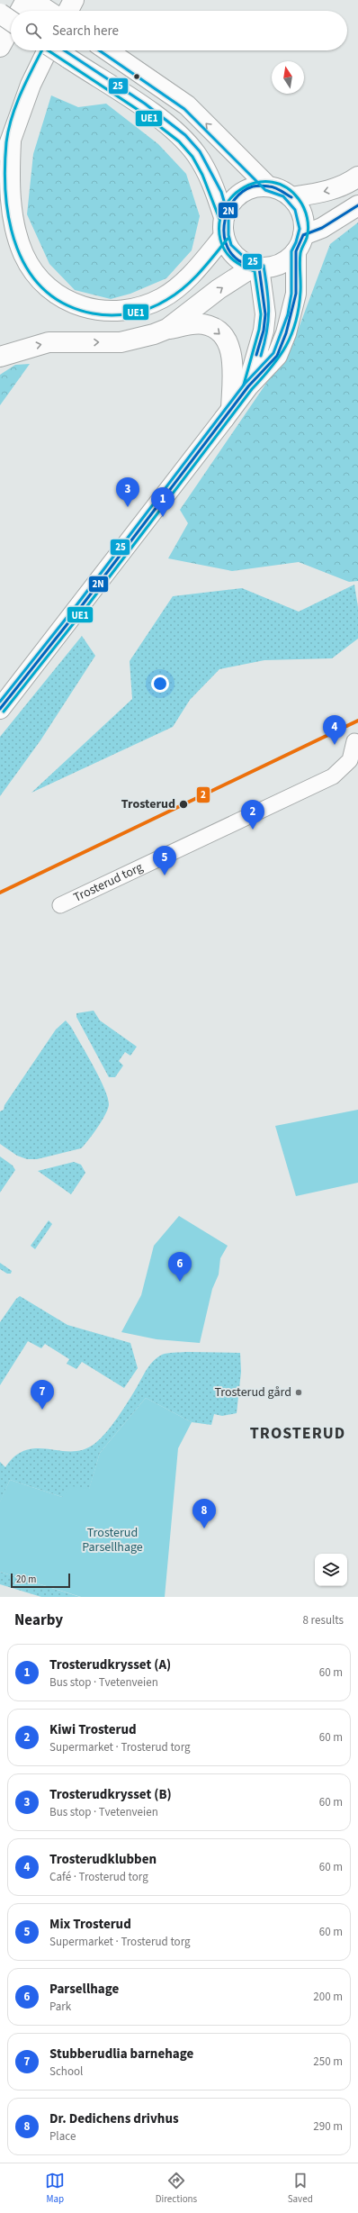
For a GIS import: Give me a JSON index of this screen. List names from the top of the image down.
{
  "streets": {
    "street": ["Trosterud torg"]
  },
  "districts": ["TROSTERUD"],
  "parks": ["Trosterud Parsellhage"],
  "places": ["Trosterud", "Trosterud gård"],
  "lines": [
    "transit line UE1",
    "transit line 25",
    "transit line 2N",
    "transit line 2"
  ],
  "scale_bar": "20 m",
  "north": "top",
  "page": {
    "search": "Search here",
    "pins": [
      "3",
      "1",
      "4",
      "2",
      "5",
      "6",
      "7",
      "8"
    ],
    "scale": "20 m",
    "heading": ["Nearby", "8 results"],
    "list": [
      {
        "mark": "1",
        "name": "Trosterudkrysset (A)",
        "note": "Bus stop · Tvetenveien",
        "value": "60 m"
      },
      {
        "mark": "2",
        "name": "Kiwi Trosterud",
        "note": "Supermarket · Trosterud torg",
        "value": "60 m"
      },
      {
        "mark": "3",
        "name": "Trosterudkrysset (B)",
        "note": "Bus stop · Tvetenveien",
        "value": "60 m"
      },
      {
        "mark": "4",
        "name": "Trosterudklubben",
        "note": "Café · Trosterud torg",
        "value": "60 m"
      },
      {
        "mark": "5",
        "name": "Mix Trosterud",
        "note": "Supermarket · Trosterud torg",
        "value": "60 m"
      },
      {
        "mark": "6",
        "name": "Parsellhage",
        "note": "Park",
        "value": "200 m"
      },
      {
        "mark": "7",
        "name": "Stubberudlia barnehage",
        "note": "School",
        "value": "250 m"
      },
      {
        "mark": "8",
        "name": "Dr. Dedichens drivhus",
        "note": "Place",
        "value": "290 m"
      }
    ],
    "nav": ["Map", "Directions", "Saved"]
  }
}
